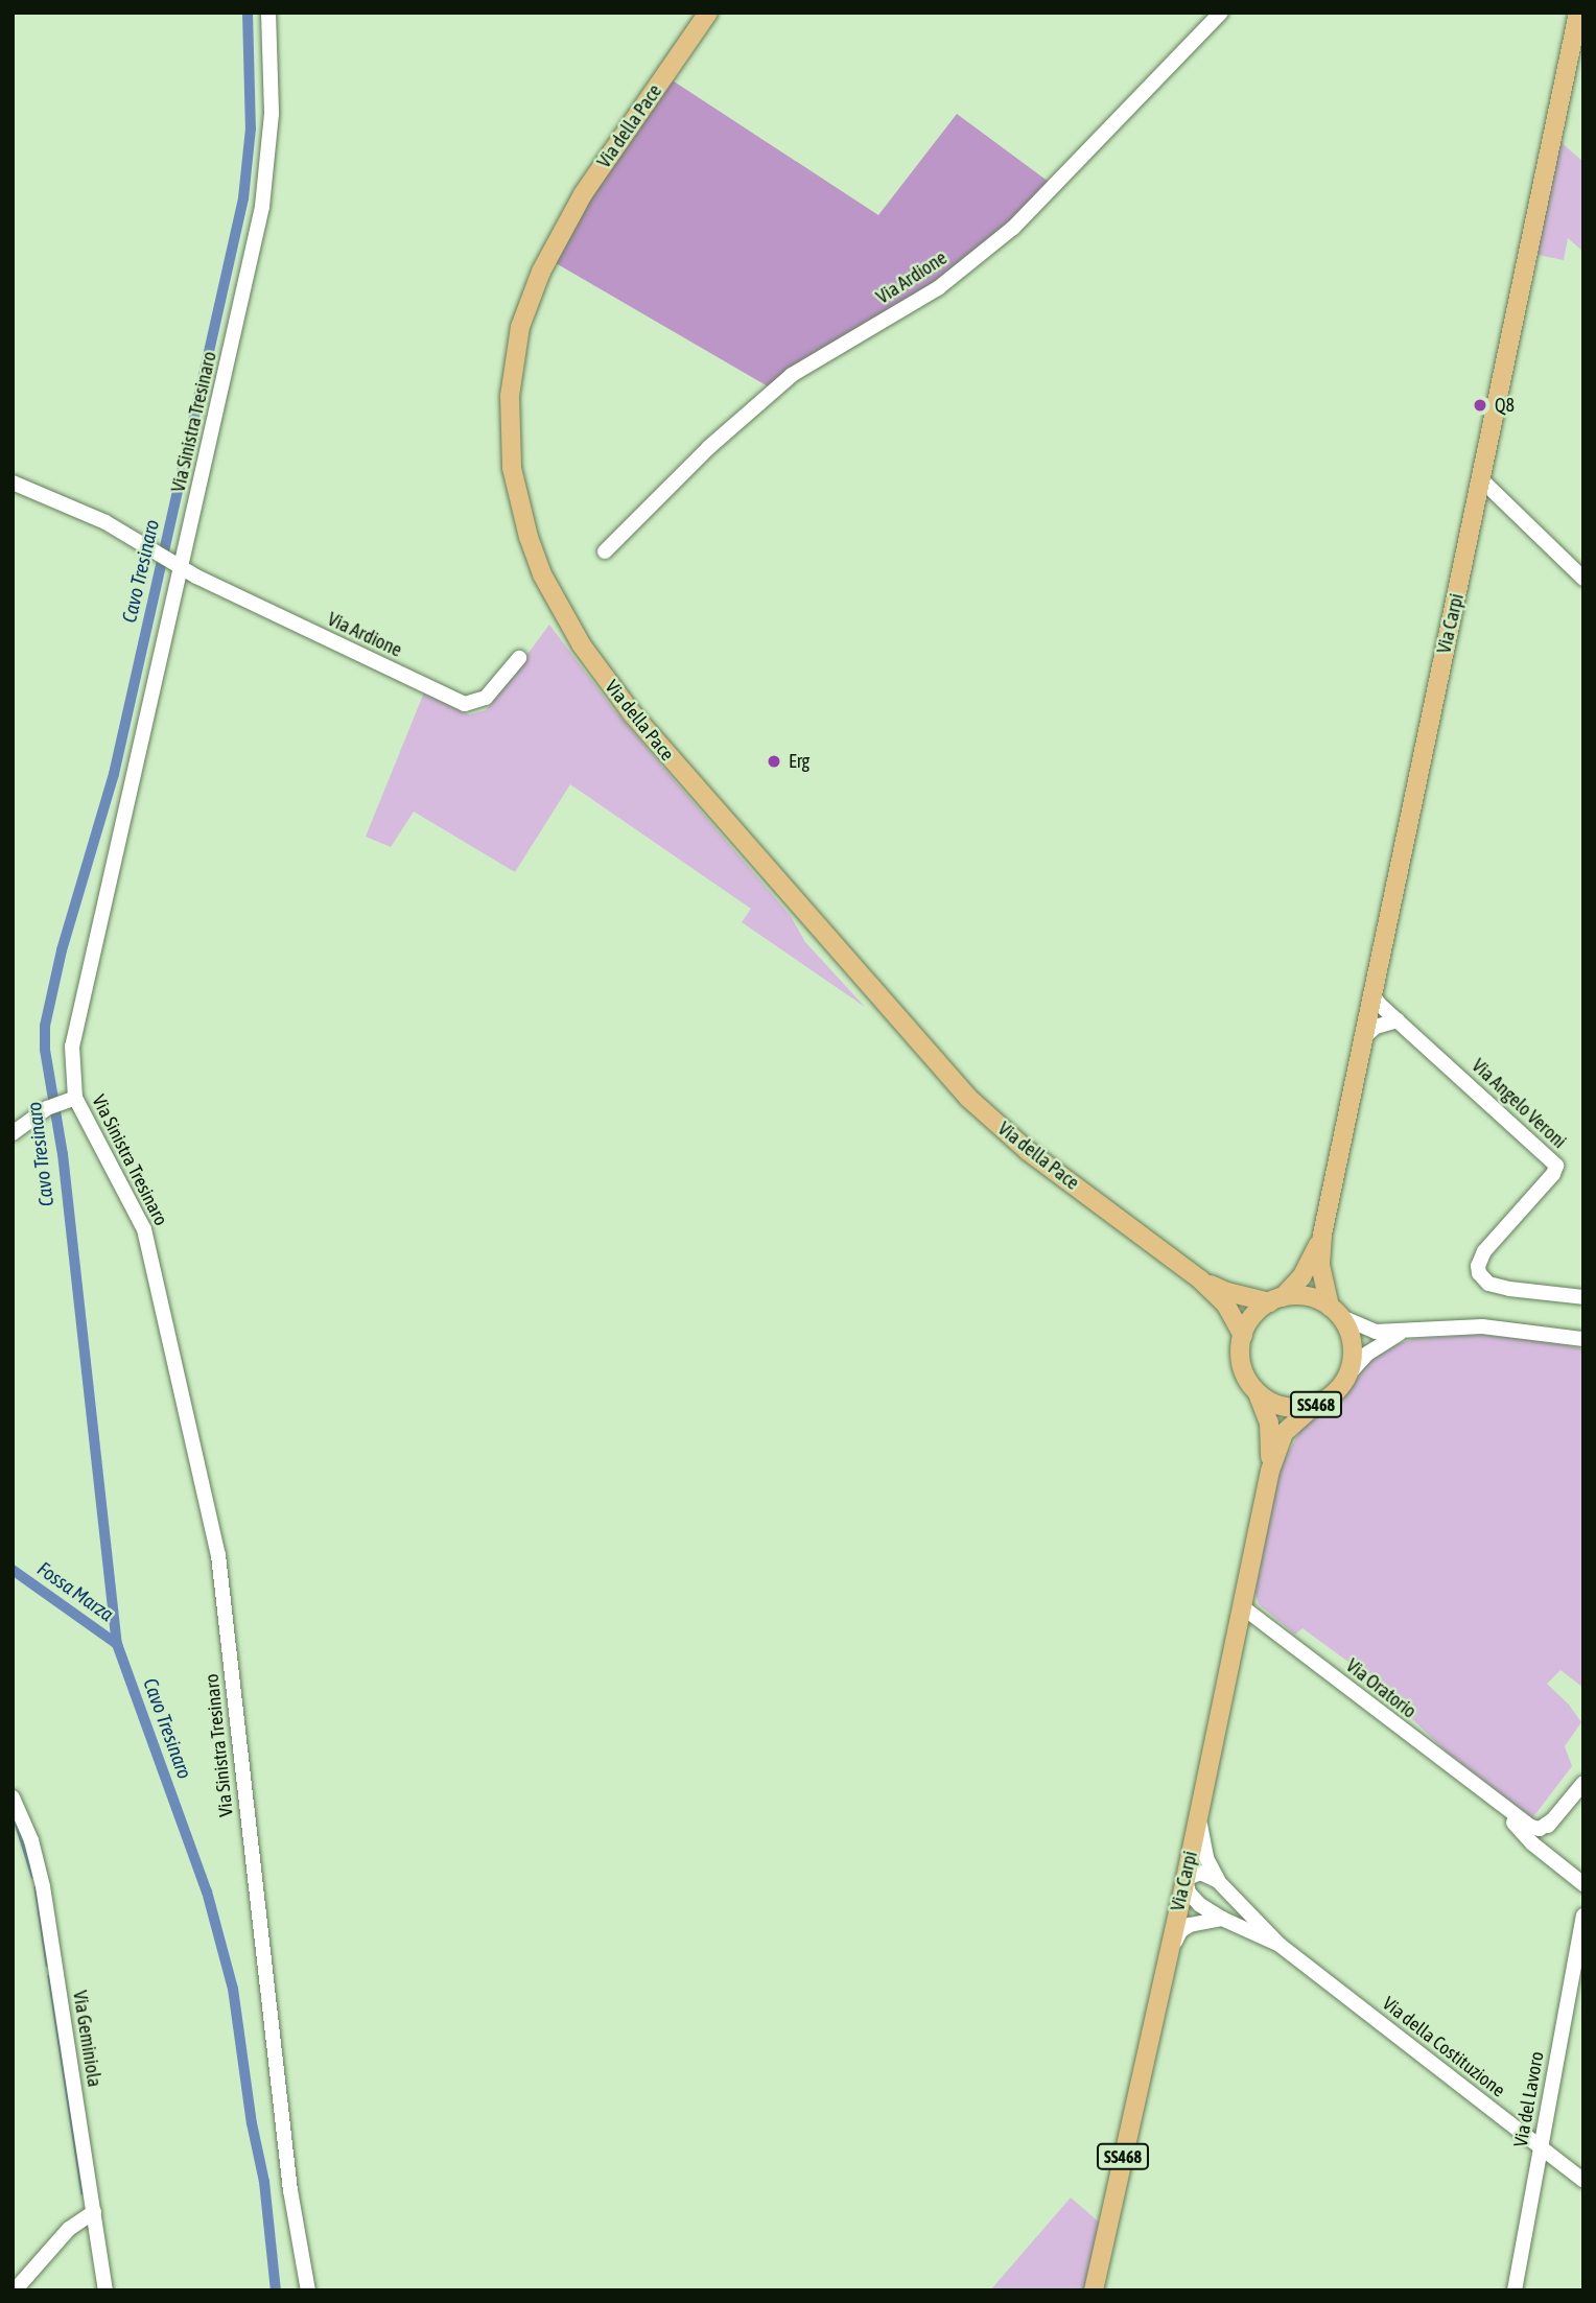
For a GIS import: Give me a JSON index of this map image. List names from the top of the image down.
{
  "streets": {
    "main road": ["Via della Pace", "Via Carpi", "SS468"],
    "street": [
      "Via Ardione",
      "Via Sinistra Tresinaro",
      "Via Angelo Veroni",
      "Via Oratorio",
      "Via Geminiola",
      "Via della Costituzione",
      "Via del Lavoro"
    ]
  },
  "crossings": [
    ["Via della Pace", "Via Carpi"],
    ["Via della Pace", "SS468"],
    ["Via Ardione", "Via Sinistra Tresinaro"],
    ["Via Carpi", "Via Angelo Veroni"],
    ["Via Carpi", "SS468"],
    ["Via Carpi", "Via Oratorio"],
    ["Via Carpi", "Via della Costituzione"],
    ["Via della Costituzione", "Via del Lavoro"]
  ],
  "water": ["Cavo Tresinaro", "Fossa Marza"],
  "places": ["Q8", "Erg"]
}
